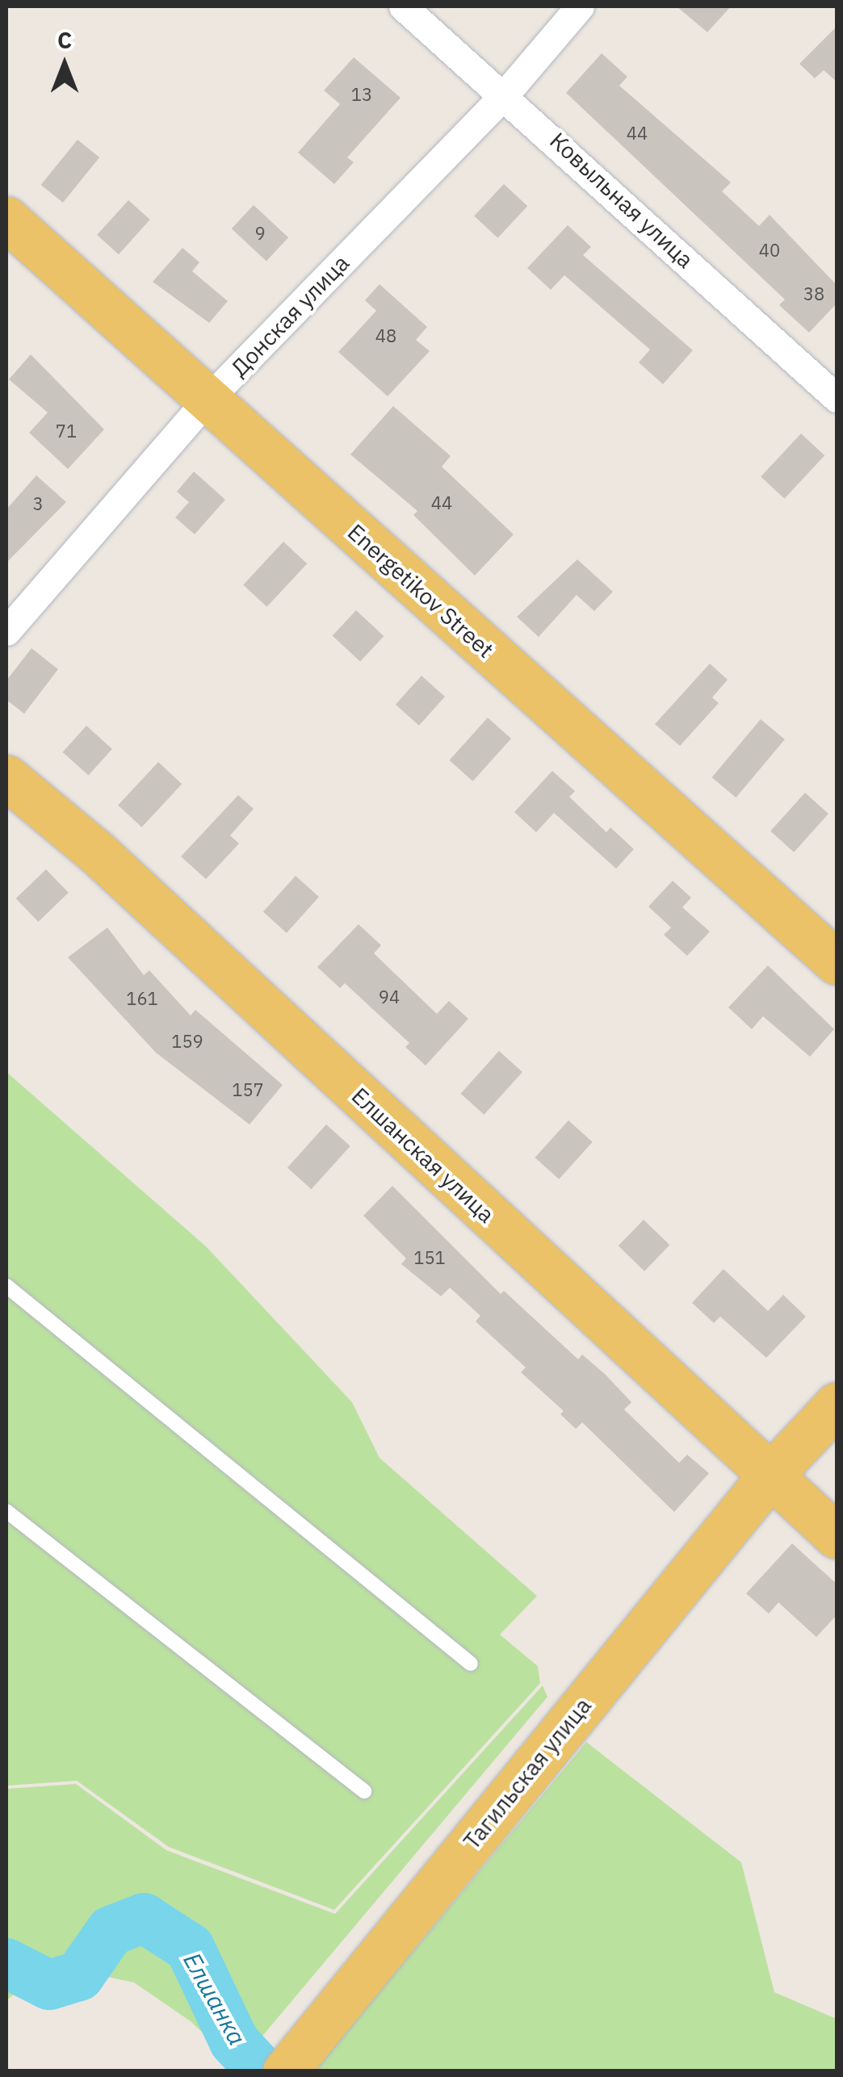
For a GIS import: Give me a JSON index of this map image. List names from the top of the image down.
{
  "streets": {
    "main road": ["Energetikov Street", "Елшанская улица", "Тагильская улица"],
    "street": ["Ковыльная улица", "Донская улица"]
  },
  "crossings": [
    ["Ковыльная улица", "Донская улица"],
    ["Донская улица", "Energetikov Street"],
    ["Елшанская улица", "Тагильская улица"]
  ],
  "water": ["Елшанка"],
  "house_numbers": [
    "13",
    "44",
    "9",
    "40",
    "38",
    "48",
    "71",
    "44",
    "3",
    "94",
    "161",
    "159",
    "157",
    "151"
  ],
  "north": "top"
}
